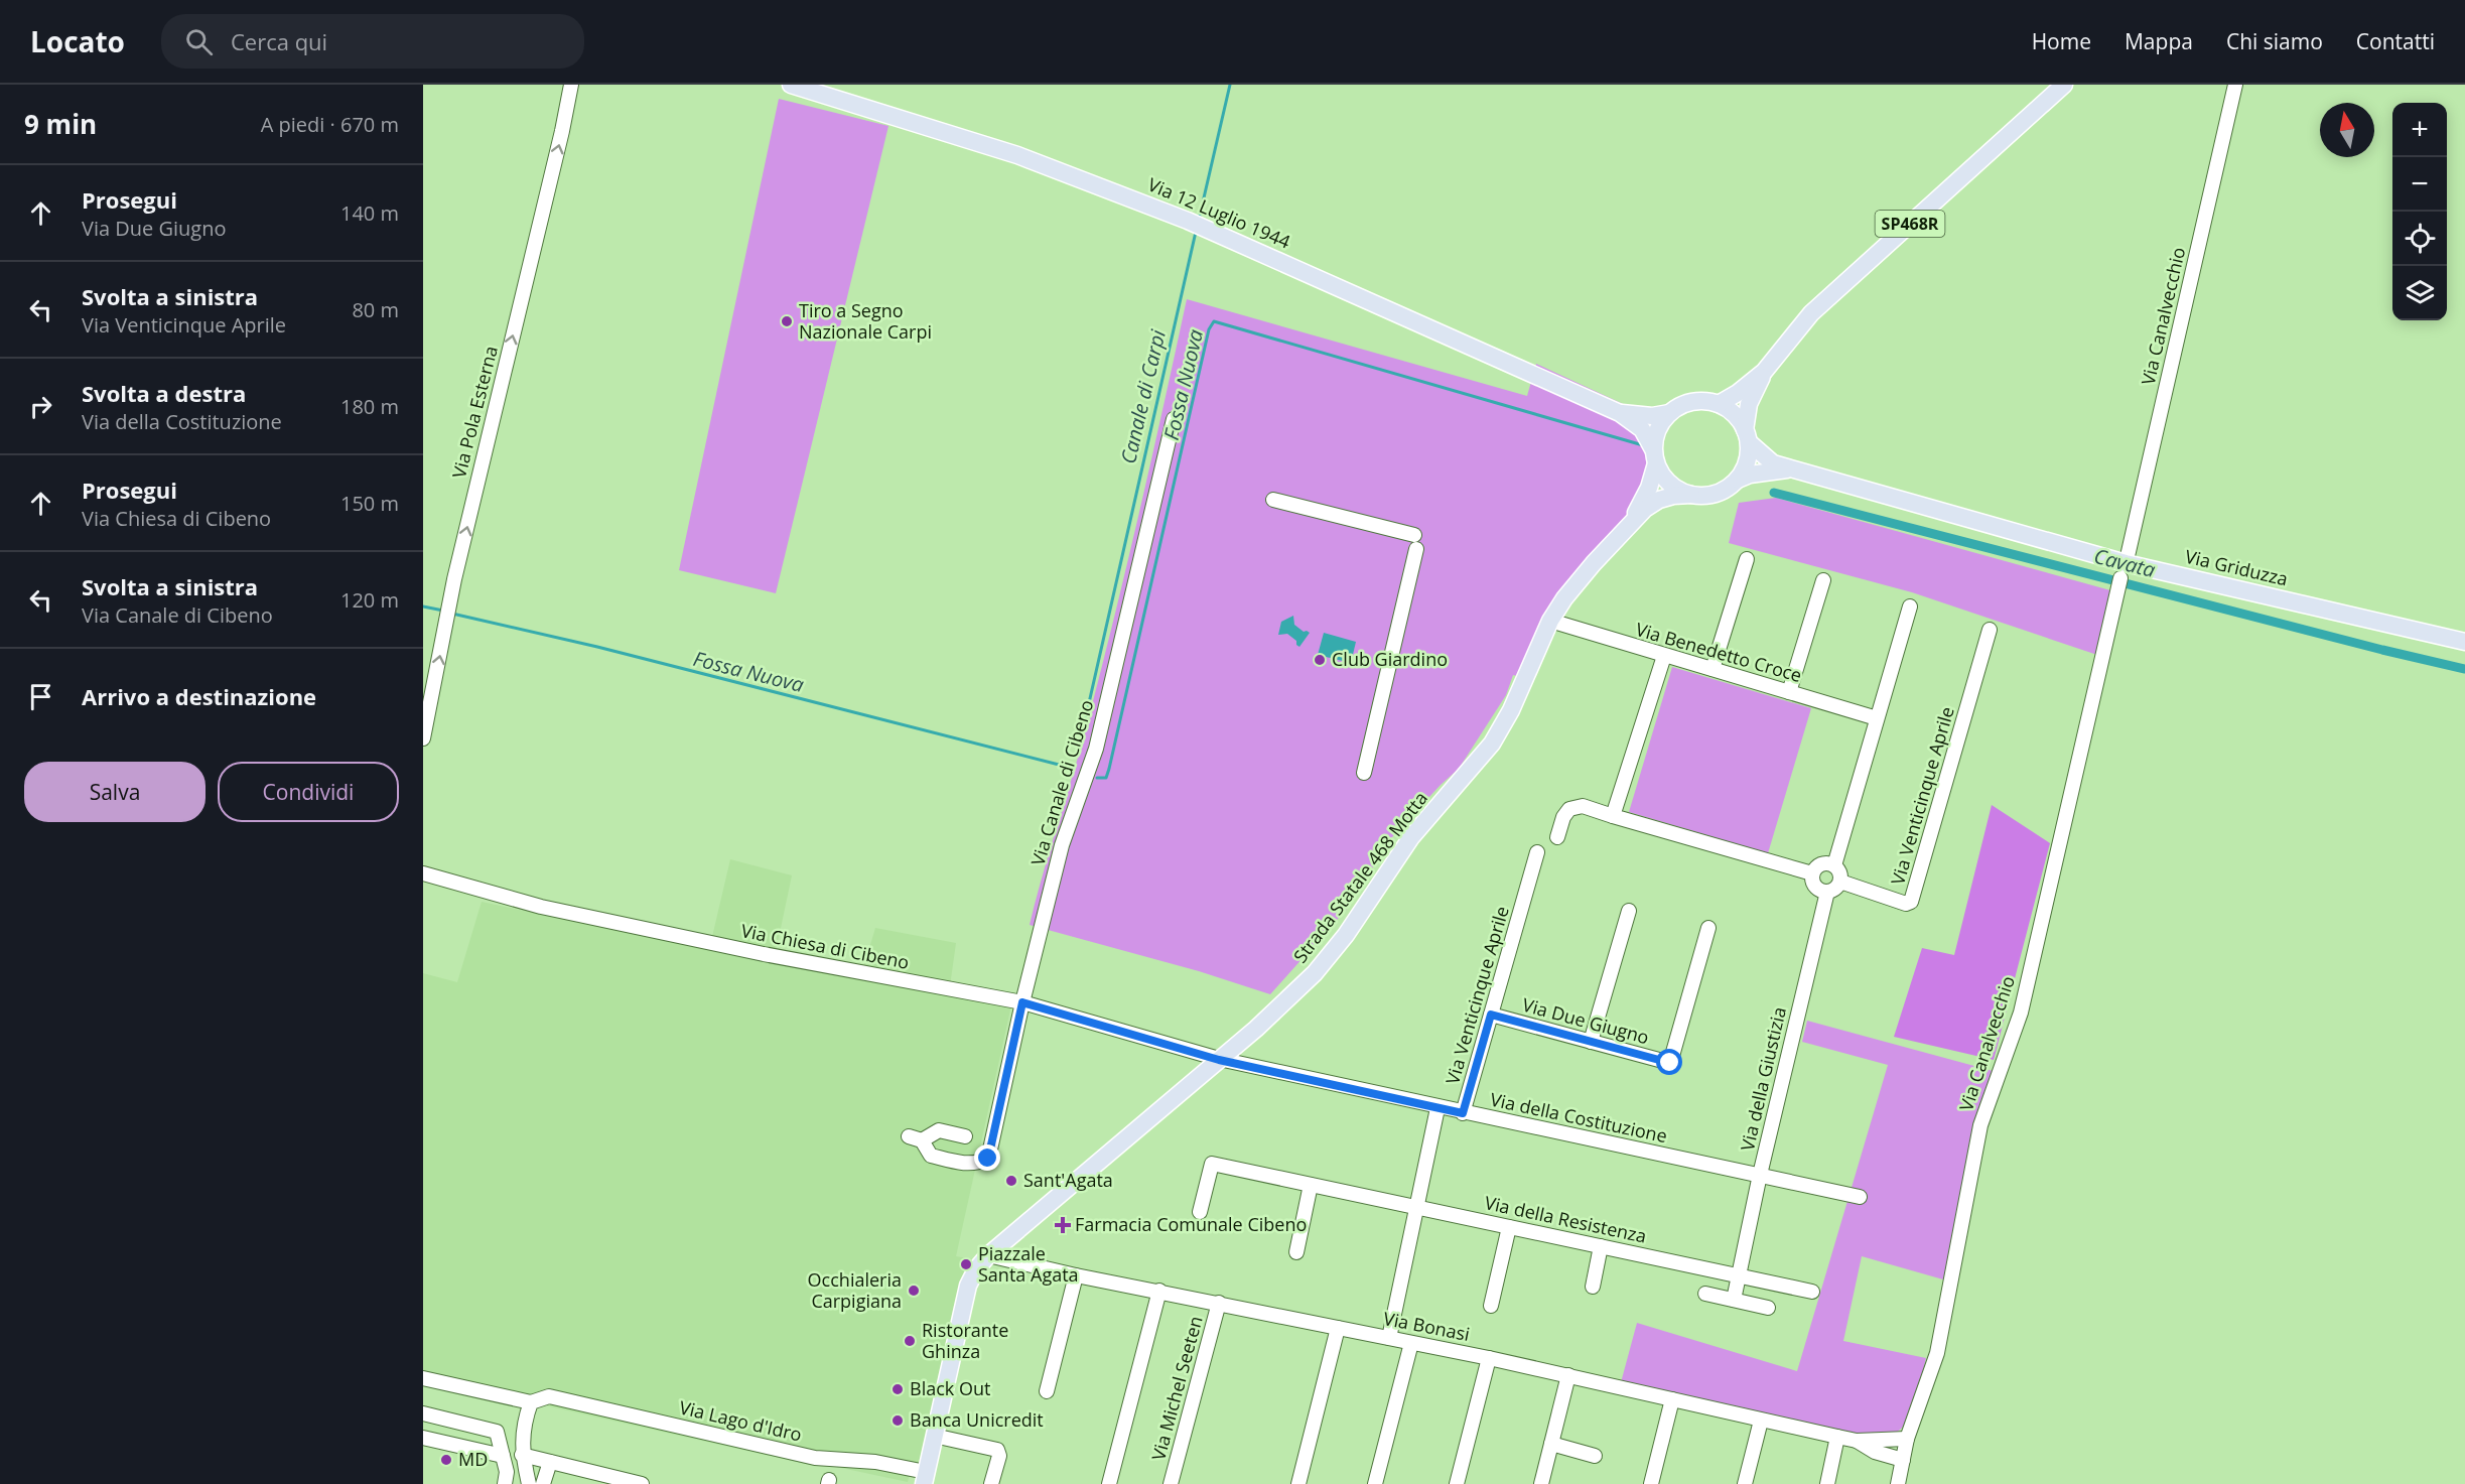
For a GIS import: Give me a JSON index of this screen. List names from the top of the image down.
{
  "streets": {
    "main road": [
      "Via 12 Luglio 1944",
      "SP468R",
      "Via Griduzza",
      "Strada Statale 468 Motta"
    ],
    "street": [
      "Via Canalvecchio",
      "Via Pola Esterna",
      "Via Benedetto Croce",
      "Via Canale di Cibeno",
      "Via Venticinque Aprile",
      "Via Chiesa di Cibeno",
      "Via Due Giugno",
      "Via della Giustizia",
      "Via della Costituzione",
      "Via della Resistenza",
      "Via Bonasi",
      "Via Michel Seeten",
      "Via Lago d'Idro"
    ]
  },
  "crossings": [
    ["SP468R", "Via Griduzza"],
    ["Via Canalvecchio", "Via Bonasi"],
    ["Via Benedetto Croce", "Strada Statale 468 Motta"],
    ["Via Canale di Cibeno", "Via Chiesa di Cibeno"],
    ["Via Venticinque Aprile", "Via Due Giugno"],
    ["Via Venticinque Aprile", "Via della Giustizia"],
    ["Via Venticinque Aprile", "Via della Costituzione"],
    ["Strada Statale 468 Motta", "Via Chiesa di Cibeno"],
    ["Strada Statale 468 Motta", "Via della Costituzione"],
    ["Strada Statale 468 Motta", "Via Bonasi"],
    ["Strada Statale 468 Motta", "Via Lago d'Idro"],
    ["Via Chiesa di Cibeno", "Via della Costituzione"],
    ["Via della Giustizia", "Via della Costituzione"],
    ["Via della Giustizia", "Via della Resistenza"],
    ["Via Bonasi", "Via Michel Seeten"]
  ],
  "one_way": ["Via Pola Esterna"],
  "water": ["Fossa Nuova", "Canale di Carpi", "Cavata"],
  "places": {
    "other": [
      "Tiro a Segno Nazionale Carpi",
      "Club Giardino",
      "Sant'Agata",
      "Piazzale Santa Agata",
      "Occhialeria Carpigiana",
      "Ristorante Ghinza",
      "Black Out",
      "Banca Unicredit",
      "MD"
    ],
    "health": ["Farmacia Comunale Cibeno"]
  },
  "north": "top",
  "page": {
    "header": "Locato",
    "search": "Cerca qui",
    "nav": [
      "Home",
      "Mappa",
      "Chi siamo",
      "Contatti"
    ],
    "heading": ["9 min", "A piedi · 670 m"],
    "map_buttons": ["+", "−"],
    "list": [
      ["Prosegui", "Via Due Giugno", "140 m"],
      ["Svolta a sinistra", "Via Venticinque Aprile", "80 m"],
      ["Svolta a destra", "Via della Costituzione", "180 m"],
      ["Prosegui", "Via Chiesa di Cibeno", "150 m"],
      ["Svolta a sinistra", "Via Canale di Cibeno", "120 m"],
      "Arrivo a destinazione"
    ],
    "buttons": ["Salva", "Condividi"]
  }
}
